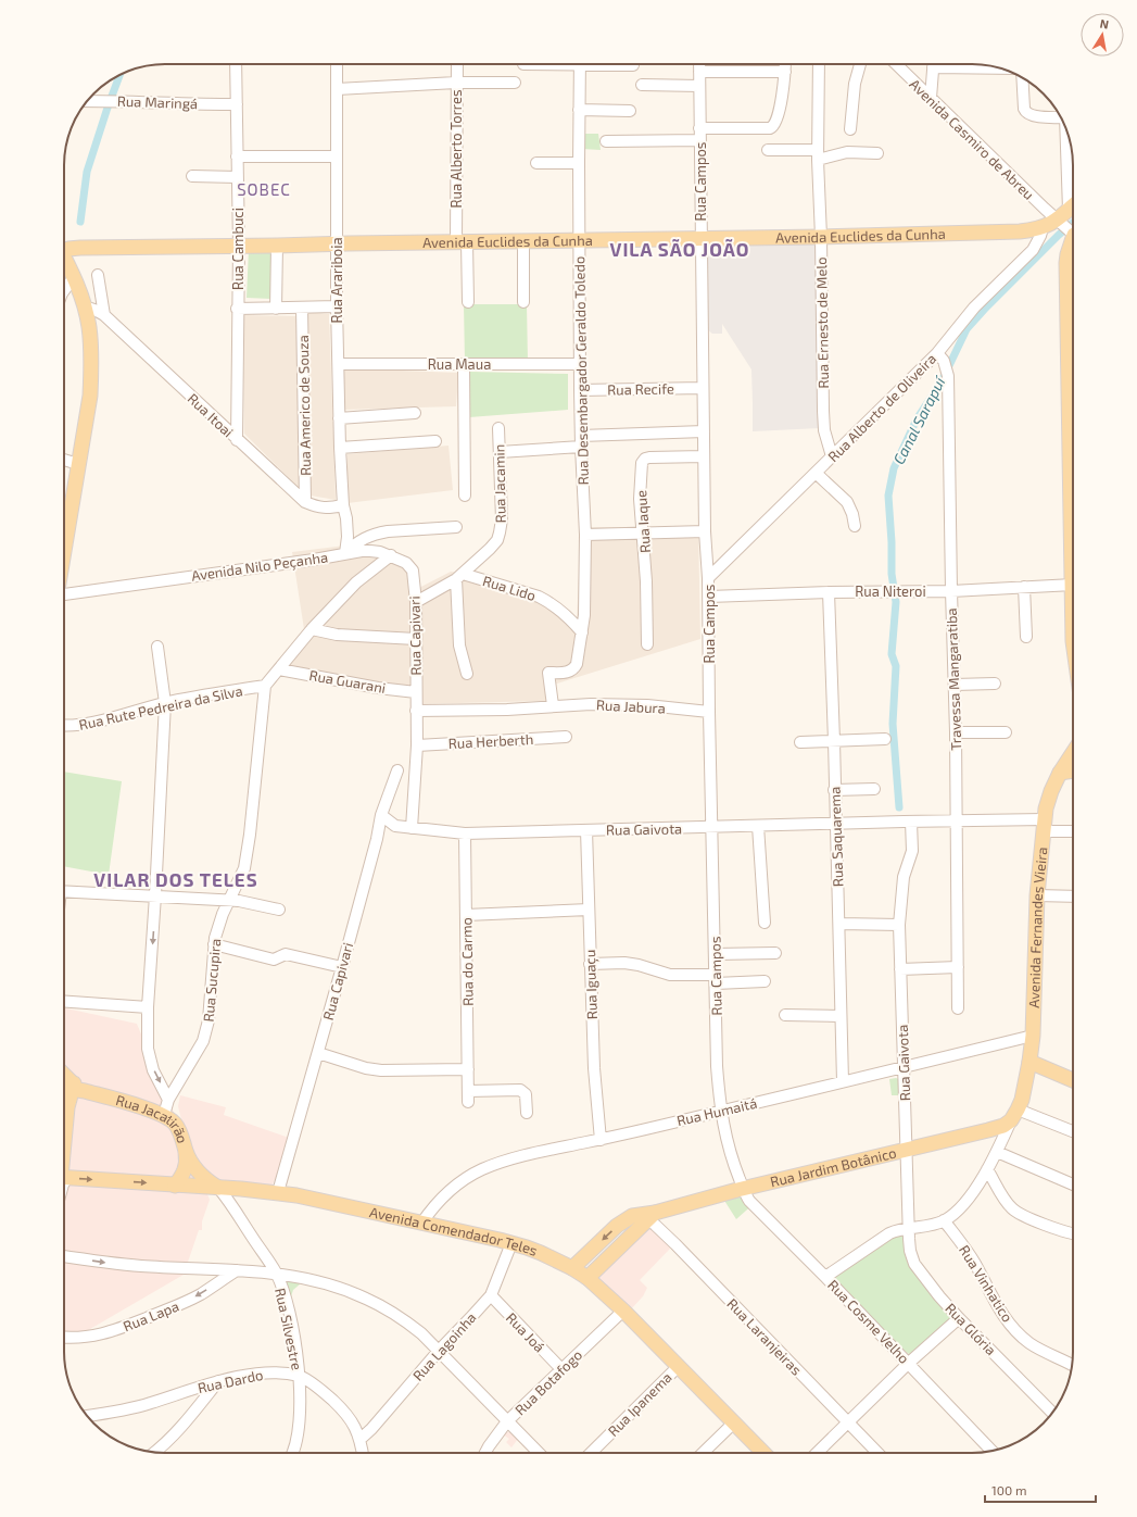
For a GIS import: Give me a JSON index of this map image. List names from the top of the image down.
{
  "streets": {
    "main road": [
      "Avenida Euclides da Cunha",
      "Avenida Fernandes Vieira",
      "Rua Jacatirão",
      "Rua Jardim Botânico",
      "Avenida Comendador Teles"
    ],
    "street": [
      "Rua Maringá",
      "Avenida Casmiro de Abreu",
      "Rua Alberto Torres",
      "Rua Campos",
      "Rua Cambuci",
      "Rua Arariboia",
      "Rua Ernesto de Melo",
      "Rua Maua",
      "Rua Desembargador Geraldo Toledo",
      "Rua Recife",
      "Rua Americo de Souza",
      "Rua Alberto de Oliveira",
      "Rua Itoai",
      "Rua Jacamin",
      "Rua Iaque",
      "Avenida Nilo Peçanha",
      "Rua Lido",
      "Rua Niteroi",
      "Rua Capivari",
      "Travessa Mangaratiba",
      "Rua Guarani",
      "Rua Jabura",
      "Rua Rute Pedreira da Silva",
      "Rua Herberth",
      "Rua Gaivota",
      "Rua Saquarema",
      "Rua do Carmo",
      "Rua Sucupira",
      "Rua Iguaçu",
      "Rua Humaitá",
      "Rua Vinhatico",
      "Rua Lapa",
      "Rua Cosme Velho",
      "Rua Silvestre",
      "Rua Glória",
      "Rua Joá",
      "Rua Laranjeiras",
      "Rua Lagoinha",
      "Rua Dardo",
      "Rua Botafogo",
      "Rua Ipanema"
    ]
  },
  "crossings": [
    ["Rua Maringá", "Rua Cambuci"],
    ["Avenida Casmiro de Abreu", "Avenida Euclides da Cunha"],
    ["Rua Alberto Torres", "Avenida Euclides da Cunha"],
    ["Rua Campos", "Avenida Euclides da Cunha"],
    ["Rua Campos", "Rua Recife"],
    ["Rua Campos", "Rua Alberto de Oliveira"],
    ["Rua Campos", "Rua Iaque"],
    ["Rua Campos", "Rua Niteroi"],
    ["Rua Campos", "Rua Jabura"],
    ["Rua Campos", "Rua Gaivota"],
    ["Rua Campos", "Rua Humaitá"],
    ["Rua Campos", "Rua Jardim Botânico"],
    ["Rua Campos", "Rua Cosme Velho"],
    ["Avenida Euclides da Cunha", "Rua Cambuci"],
    ["Avenida Euclides da Cunha", "Rua Arariboia"],
    ["Avenida Euclides da Cunha", "Rua Ernesto de Melo"],
    ["Avenida Euclides da Cunha", "Rua Desembargador Geraldo Toledo"],
    ["Avenida Euclides da Cunha", "Rua Alberto de Oliveira"],
    ["Rua Cambuci", "Rua Itoai"],
    ["Rua Arariboia", "Rua Maua"],
    ["Rua Arariboia", "Rua Itoai"],
    ["Rua Arariboia", "Avenida Nilo Peçanha"],
    ["Rua Arariboia", "Rua Capivari"],
    ["Rua Ernesto de Melo", "Rua Alberto de Oliveira"],
    ["Rua Maua", "Rua Desembargador Geraldo Toledo"],
    ["Rua Desembargador Geraldo Toledo", "Rua Recife"],
    ["Rua Desembargador Geraldo Toledo", "Rua Lido"],
    ["Rua Americo de Souza", "Rua Itoai"],
    ["Rua Alberto de Oliveira", "Travessa Mangaratiba"],
    ["Rua Jacamin", "Rua Lido"],
    ["Rua Jacamin", "Rua Capivari"],
    ["Avenida Nilo Peçanha", "Rua Capivari"],
    ["Rua Niteroi", "Travessa Mangaratiba"],
    ["Rua Niteroi", "Rua Saquarema"],
    ["Rua Capivari", "Rua Guarani"],
    ["Rua Capivari", "Rua Jabura"],
    ["Rua Capivari", "Rua Herberth"],
    ["Rua Capivari", "Rua Gaivota"],
    ["Rua Capivari", "Avenida Comendador Teles"],
    ["Travessa Mangaratiba", "Rua Gaivota"],
    ["Rua Rute Pedreira da Silva", "Rua Sucupira"],
    ["Rua Gaivota", "Rua Saquarema"],
    ["Rua Gaivota", "Avenida Fernandes Vieira"],
    ["Rua Gaivota", "Rua do Carmo"],
    ["Rua Gaivota", "Rua Iguaçu"],
    ["Rua Gaivota", "Rua Humaitá"],
    ["Rua Gaivota", "Rua Jardim Botânico"],
    ["Rua Gaivota", "Rua Glória"],
    ["Rua Saquarema", "Rua Humaitá"],
    ["Avenida Fernandes Vieira", "Rua Humaitá"],
    ["Avenida Fernandes Vieira", "Rua Jardim Botânico"],
    ["Rua Sucupira", "Rua Jacatirão"],
    ["Rua Iguaçu", "Rua Humaitá"],
    ["Rua Humaitá", "Avenida Comendador Teles"],
    ["Rua Jacatirão", "Avenida Comendador Teles"],
    ["Rua Jacatirão", "Rua Silvestre"],
    ["Rua Jardim Botânico", "Avenida Comendador Teles"],
    ["Rua Jardim Botânico", "Rua Cosme Velho"],
    ["Rua Jardim Botânico", "Rua Laranjeiras"],
    ["Avenida Comendador Teles", "Rua Silvestre"],
    ["Avenida Comendador Teles", "Rua Lagoinha"],
    ["Avenida Comendador Teles", "Rua Botafogo"],
    ["Avenida Comendador Teles", "Rua Ipanema"],
    ["Rua Silvestre", "Rua Dardo"],
    ["Rua Joá", "Rua Lagoinha"],
    ["Rua Joá", "Rua Botafogo"],
    ["Rua Lagoinha", "Rua Dardo"]
  ],
  "one_way": ["Rua Lapa"],
  "districts": ["SOBEC", "VILA SÃO JOÃO", "VILAR DOS TELES"],
  "water": ["Canal Sarapuí"],
  "scale_bar": "100 m",
  "north": "top"
}
